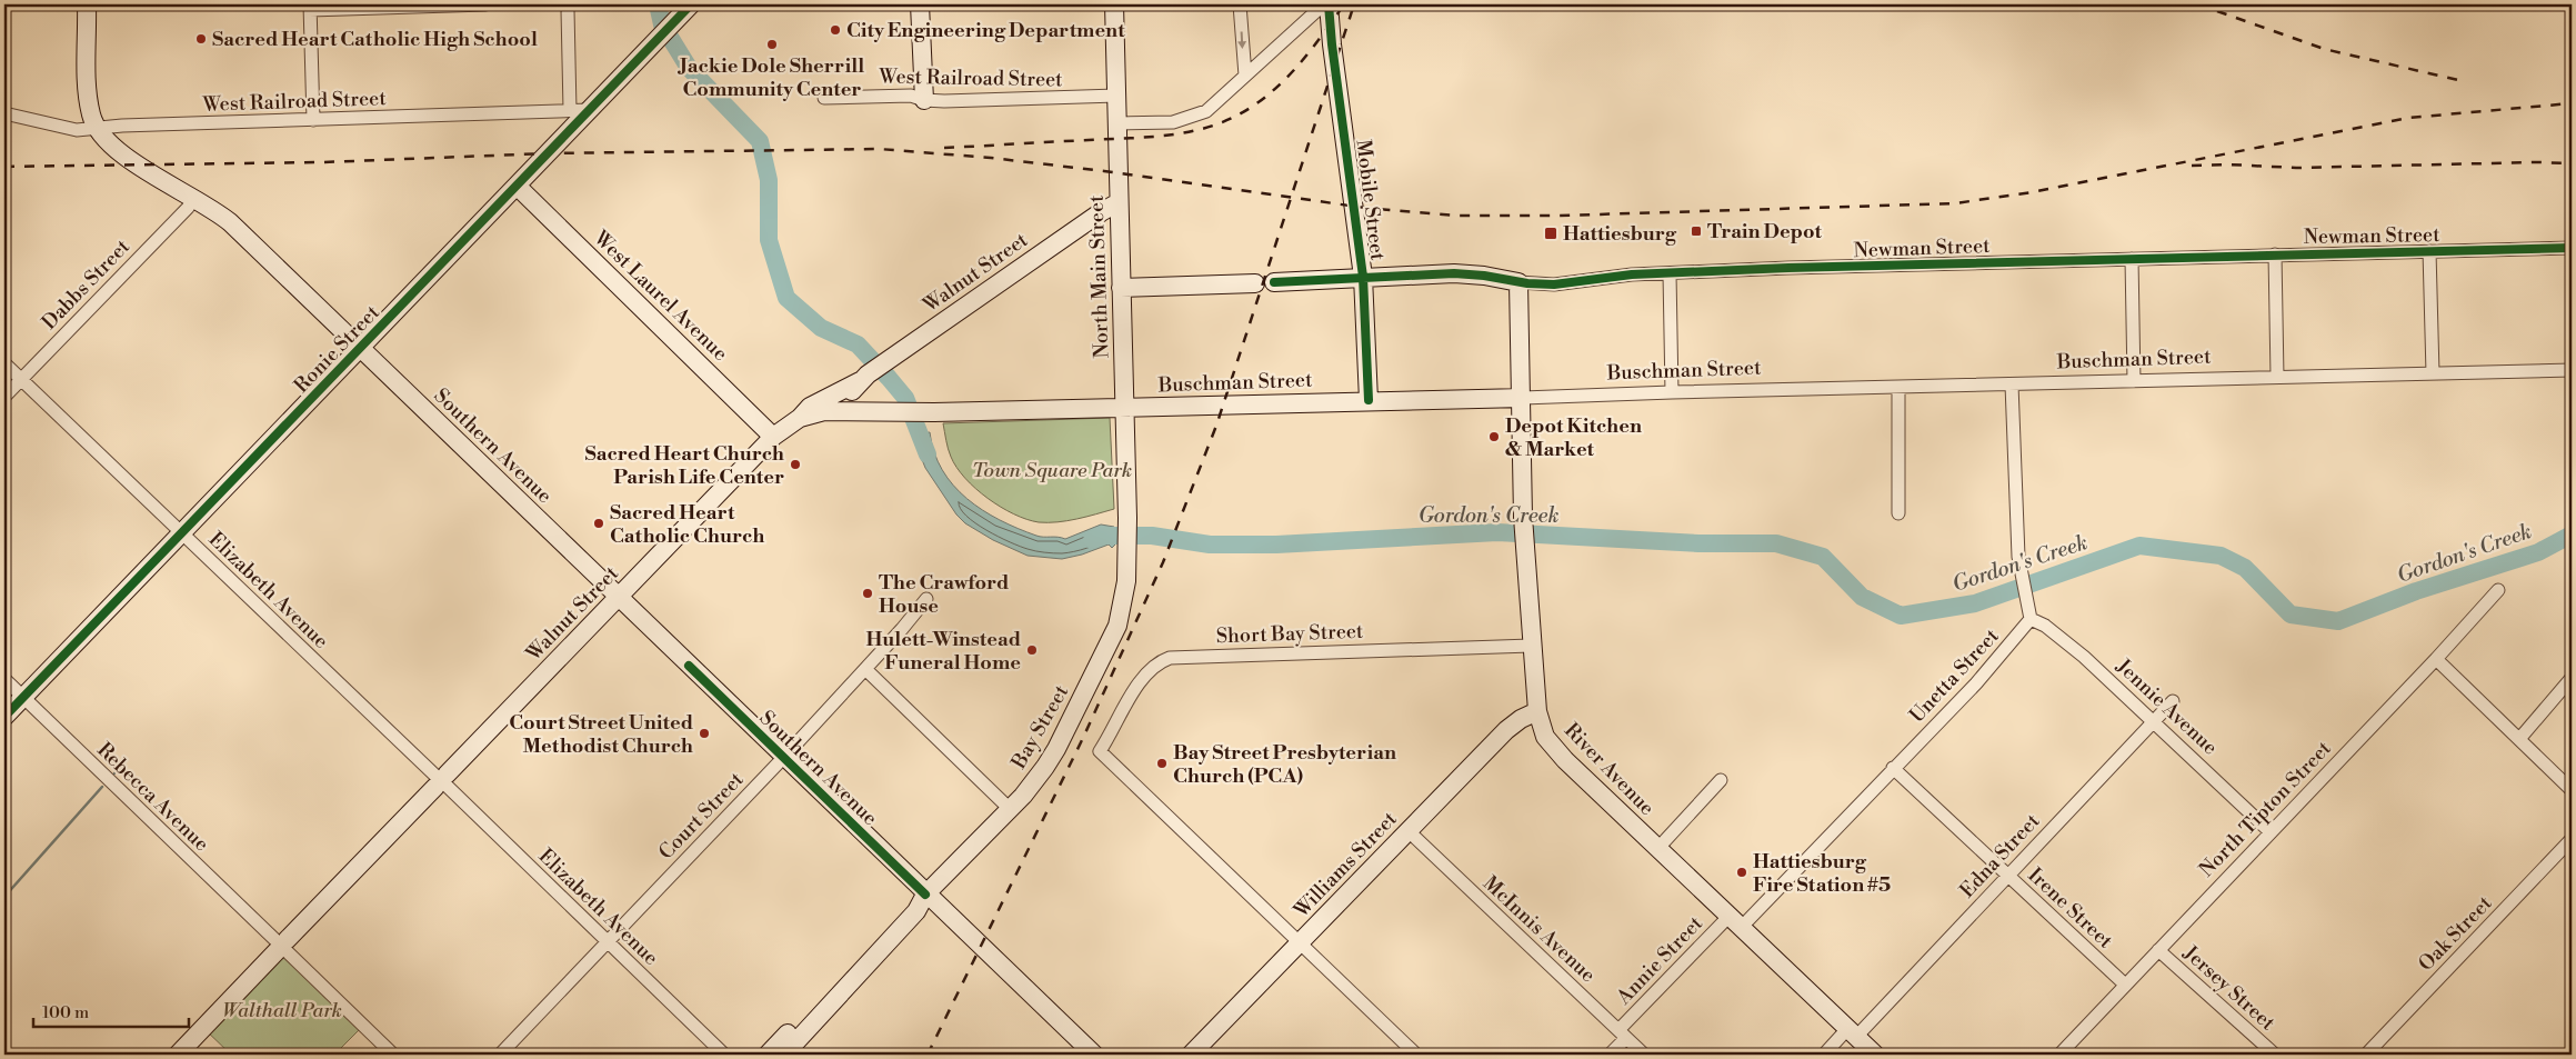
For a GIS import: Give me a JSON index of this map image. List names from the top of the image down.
{
  "streets": {
    "street": [
      "West Railroad Street",
      "Mobile Street",
      "Newman Street",
      "Walnut Street",
      "North Main Street",
      "Dabbs Street",
      "West Laurel Avenue",
      "Ronie Street",
      "Buschman Street",
      "Southern Avenue",
      "Elizabeth Avenue",
      "Short Bay Street",
      "Unetta Street",
      "Jennie Avenue",
      "Bay Street",
      "River Avenue",
      "Rebecca Avenue",
      "North Tipton Street",
      "Court Street",
      "Edna Street",
      "Williams Street",
      "Irene Street",
      "McInnis Avenue",
      "Oak Street",
      "Annie Street",
      "Jersey Street"
    ]
  },
  "crossings": [
    ["West Railroad Street", "North Main Street"],
    ["West Railroad Street", "Ronie Street"],
    ["West Railroad Street", "Southern Avenue"],
    ["Mobile Street", "Newman Street"],
    ["Mobile Street", "Buschman Street"],
    ["Newman Street", "River Avenue"],
    ["Walnut Street", "North Main Street"],
    ["Walnut Street", "West Laurel Avenue"],
    ["Walnut Street", "Buschman Street"],
    ["Walnut Street", "Southern Avenue"],
    ["Walnut Street", "Elizabeth Avenue"],
    ["Walnut Street", "Rebecca Avenue"],
    ["North Main Street", "Buschman Street"],
    ["North Main Street", "Bay Street"],
    ["Dabbs Street", "Southern Avenue"],
    ["Dabbs Street", "Elizabeth Avenue"],
    ["West Laurel Avenue", "Ronie Street"],
    ["Ronie Street", "Southern Avenue"],
    ["Ronie Street", "Elizabeth Avenue"],
    ["Ronie Street", "Rebecca Avenue"],
    ["Buschman Street", "River Avenue"],
    ["Southern Avenue", "Bay Street"],
    ["Southern Avenue", "Court Street"],
    ["Elizabeth Avenue", "Court Street"],
    ["Short Bay Street", "River Avenue"],
    ["Short Bay Street", "Williams Street"],
    ["Unetta Street", "Jennie Avenue"],
    ["Unetta Street", "River Avenue"],
    ["Unetta Street", "Irene Street"],
    ["Unetta Street", "Annie Street"],
    ["Jennie Avenue", "North Tipton Street"],
    ["Jennie Avenue", "Edna Street"],
    ["River Avenue", "Edna Street"],
    ["River Avenue", "Williams Street"],
    ["River Avenue", "Annie Street"],
    ["North Tipton Street", "Irene Street"],
    ["North Tipton Street", "Jersey Street"],
    ["Edna Street", "Irene Street"],
    ["Williams Street", "McInnis Avenue"],
    ["McInnis Avenue", "Annie Street"]
  ],
  "water": ["Gordon's Creek"],
  "parks": ["Town Square Park", "Walthall Park"],
  "places": {
    "other": [
      "City Engineering Department",
      "Sacred Heart Catholic High School",
      "Jackie Dole Sherrill Community Center",
      "Depot Kitchen & Market",
      "Sacred Heart Church Parish Life Center",
      "Sacred Heart Catholic Church",
      "The Crawford House",
      "Hulett-Winstead Funeral Home",
      "Court Street United Methodist Church",
      "Bay Street Presbyterian Church (PCA)",
      "Hattiesburg Fire Station #5"
    ],
    "transit": ["Train Depot", "Hattiesburg"]
  },
  "scale_bar": "100 m"
}
